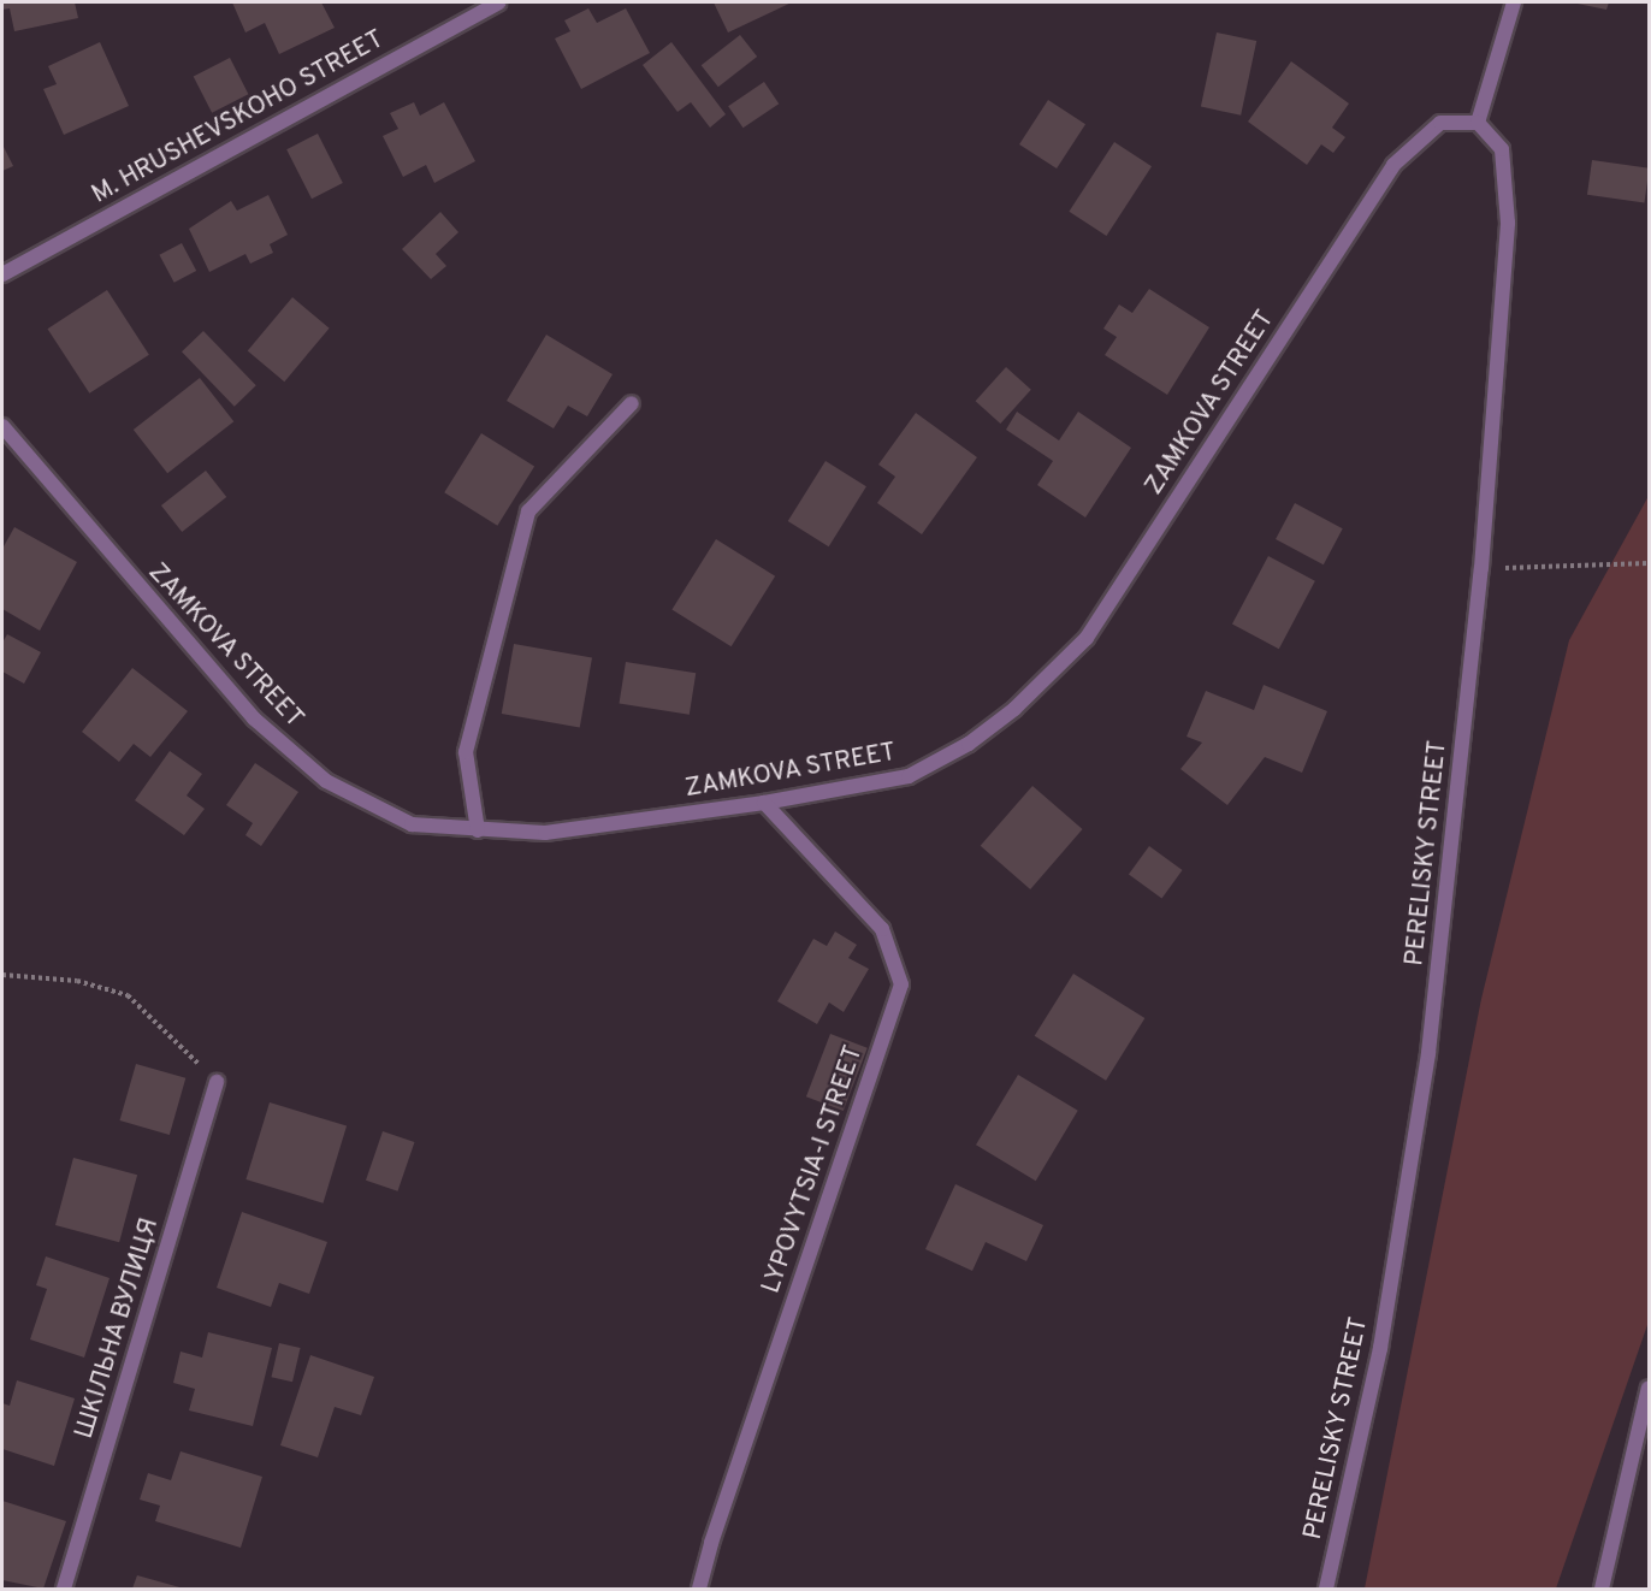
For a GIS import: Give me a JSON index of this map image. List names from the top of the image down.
{
  "streets": {
    "street": [
      "M. HRUSHEVSKOHO STREET",
      "ZAMKOVA STREET",
      "PERELISKY STREET",
      "LYPOVYTSIA-I STREET",
      "ШКІЛЬНА ВУЛИЦЯ"
    ]
  },
  "crossings": [
    ["ZAMKOVA STREET", "PERELISKY STREET"],
    ["ZAMKOVA STREET", "LYPOVYTSIA-I STREET"]
  ]
}
